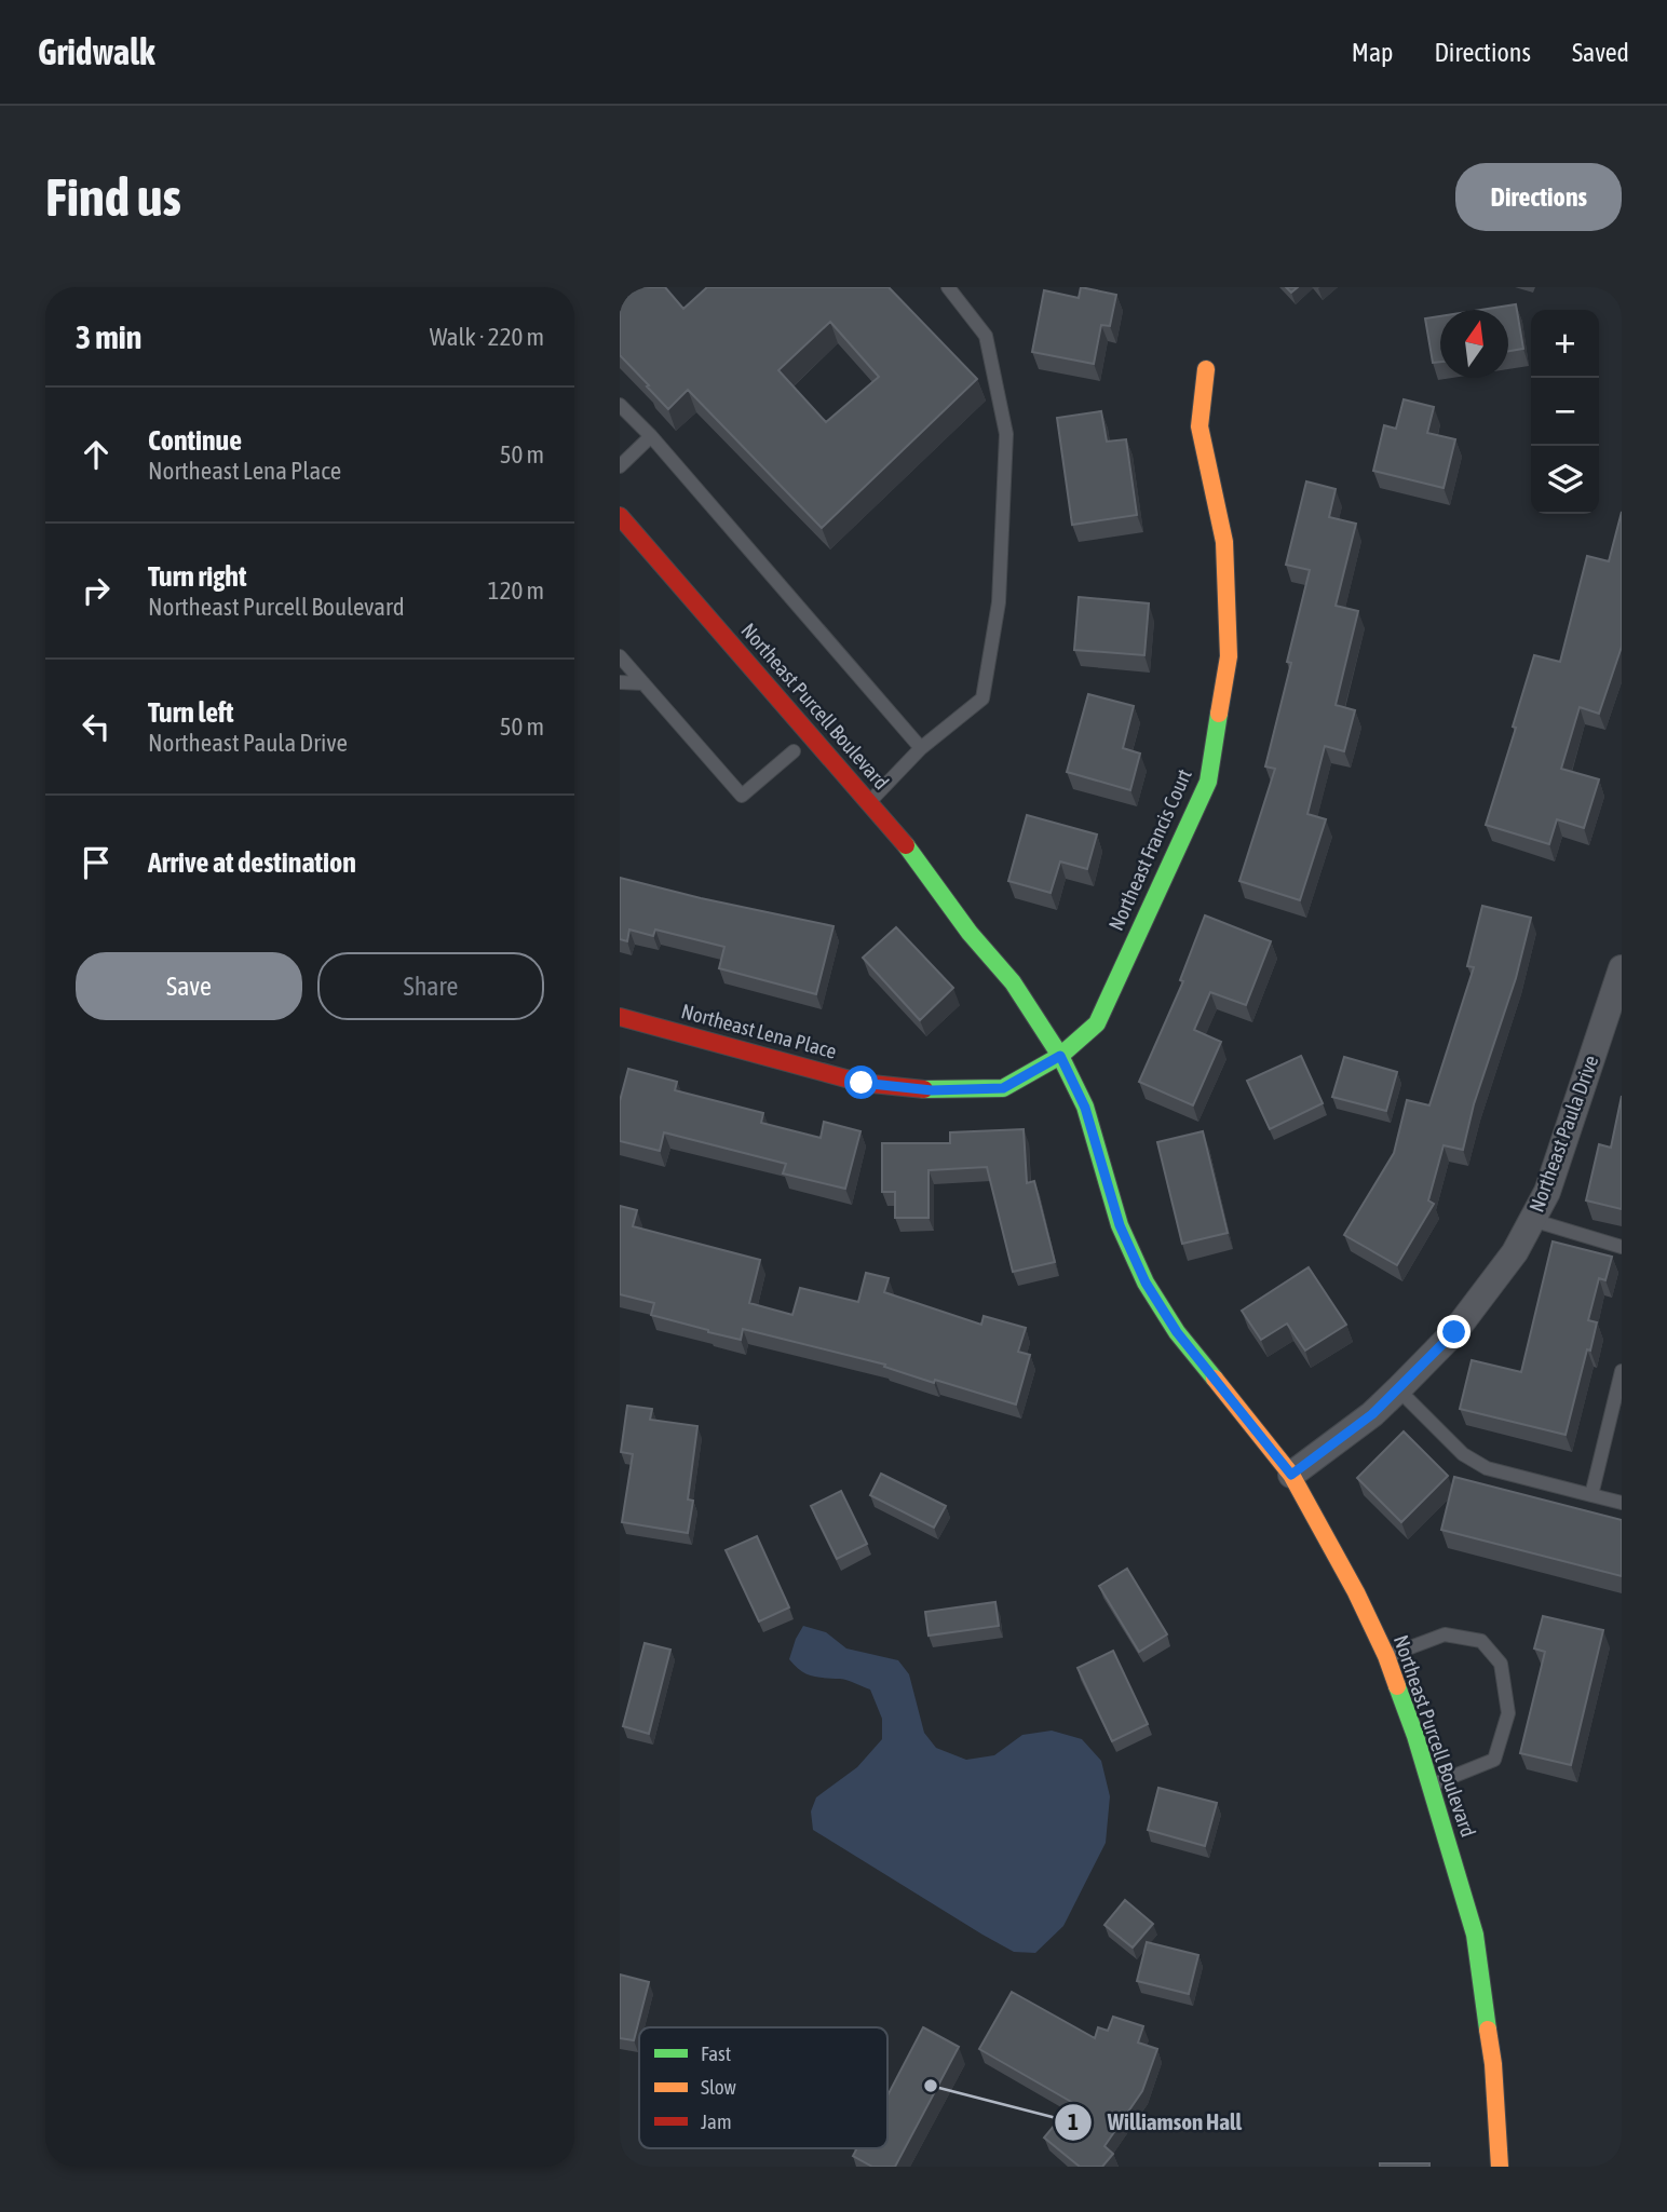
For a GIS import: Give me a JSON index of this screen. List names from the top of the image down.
{
  "streets": {
    "street": [
      "Northeast Purcell Boulevard",
      "Northeast Francis Court",
      "Northeast Lena Place",
      "Northeast Paula Drive"
    ]
  },
  "crossings": [
    ["Northeast Purcell Boulevard", "Northeast Francis Court"],
    ["Northeast Purcell Boulevard", "Northeast Lena Place"],
    ["Northeast Purcell Boulevard", "Northeast Paula Drive"],
    ["Northeast Francis Court", "Northeast Lena Place"]
  ],
  "places": ["Williamson Hall"],
  "legend": ["Fast", "Slow", "Jam"],
  "north": "top",
  "page": {
    "header": "Gridwalk",
    "nav": ["Map", "Directions", "Saved"],
    "buttons": [
      "Directions",
      ["Save", "Share"]
    ],
    "title": "Find us",
    "heading": ["3 min", "Walk · 220 m"],
    "map_buttons": ["+", "−"],
    "list": [
      ["Continue", "Northeast Lena Place", "50 m"],
      ["Turn right", "Northeast Purcell Boulevard", "120 m"],
      ["Turn left", "Northeast Paula Drive", "50 m"],
      "Arrive at destination"
    ]
  }
}
